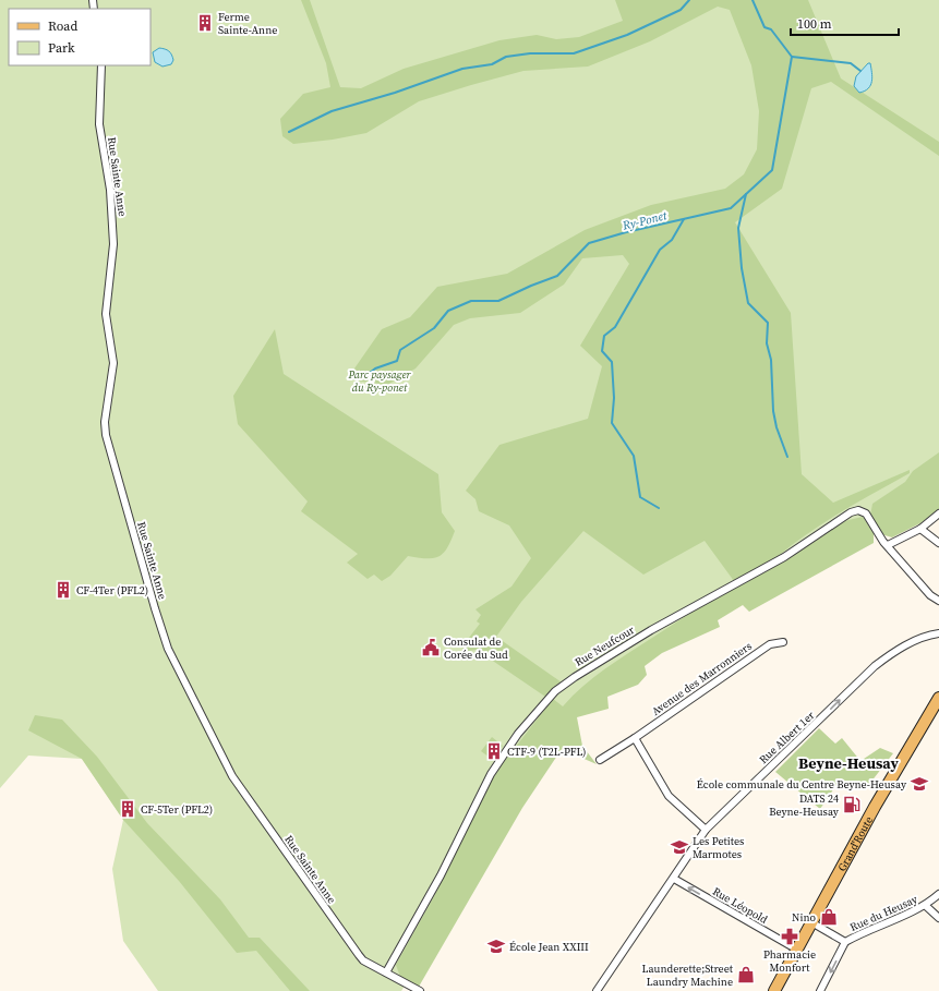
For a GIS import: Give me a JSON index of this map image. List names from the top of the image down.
{
  "streets": {
    "main road": ["Grand'Route"],
    "street": [
      "Rue Sainte Anne",
      "Rue Neufcour",
      "Avenue des Marronniers",
      "Rue Albert 1er",
      "Rue Léopold",
      "Rue du Heusay"
    ]
  },
  "crossings": [
    ["Rue Sainte Anne", "Rue Neufcour"],
    ["Rue Albert 1er", "Rue Léopold"],
    ["Grand'Route", "Rue Léopold"],
    ["Grand'Route", "Rue du Heusay"]
  ],
  "one_way": ["Rue Albert 1er", "Rue Léopold"],
  "districts": ["Beyne-Heusay"],
  "water": ["Ry-Ponet"],
  "parks": ["Parc paysager du Ry-ponet"],
  "places": {
    "building": [
      "Ferme Sainte-Anne",
      "CF-4Ter (PFL2)",
      "CTF-9 (T2L-PFL)",
      "CF-5Ter (PFL2)"
    ],
    "public building": ["Consulat de Corée du Sud"],
    "school or university": ["École communale du Centre Beyne-Heusay", "Les Petites Marmotes", "École Jean XXIII"],
    "fuel station": ["DATS 24 Beyne-Heusay"],
    "shop": ["Nino", "Launderette;Street Laundry Machine"],
    "pharmacy": ["Pharmacie Monfort"]
  },
  "legend": ["Road", "Park"],
  "scale_bar": "100 m"
}
